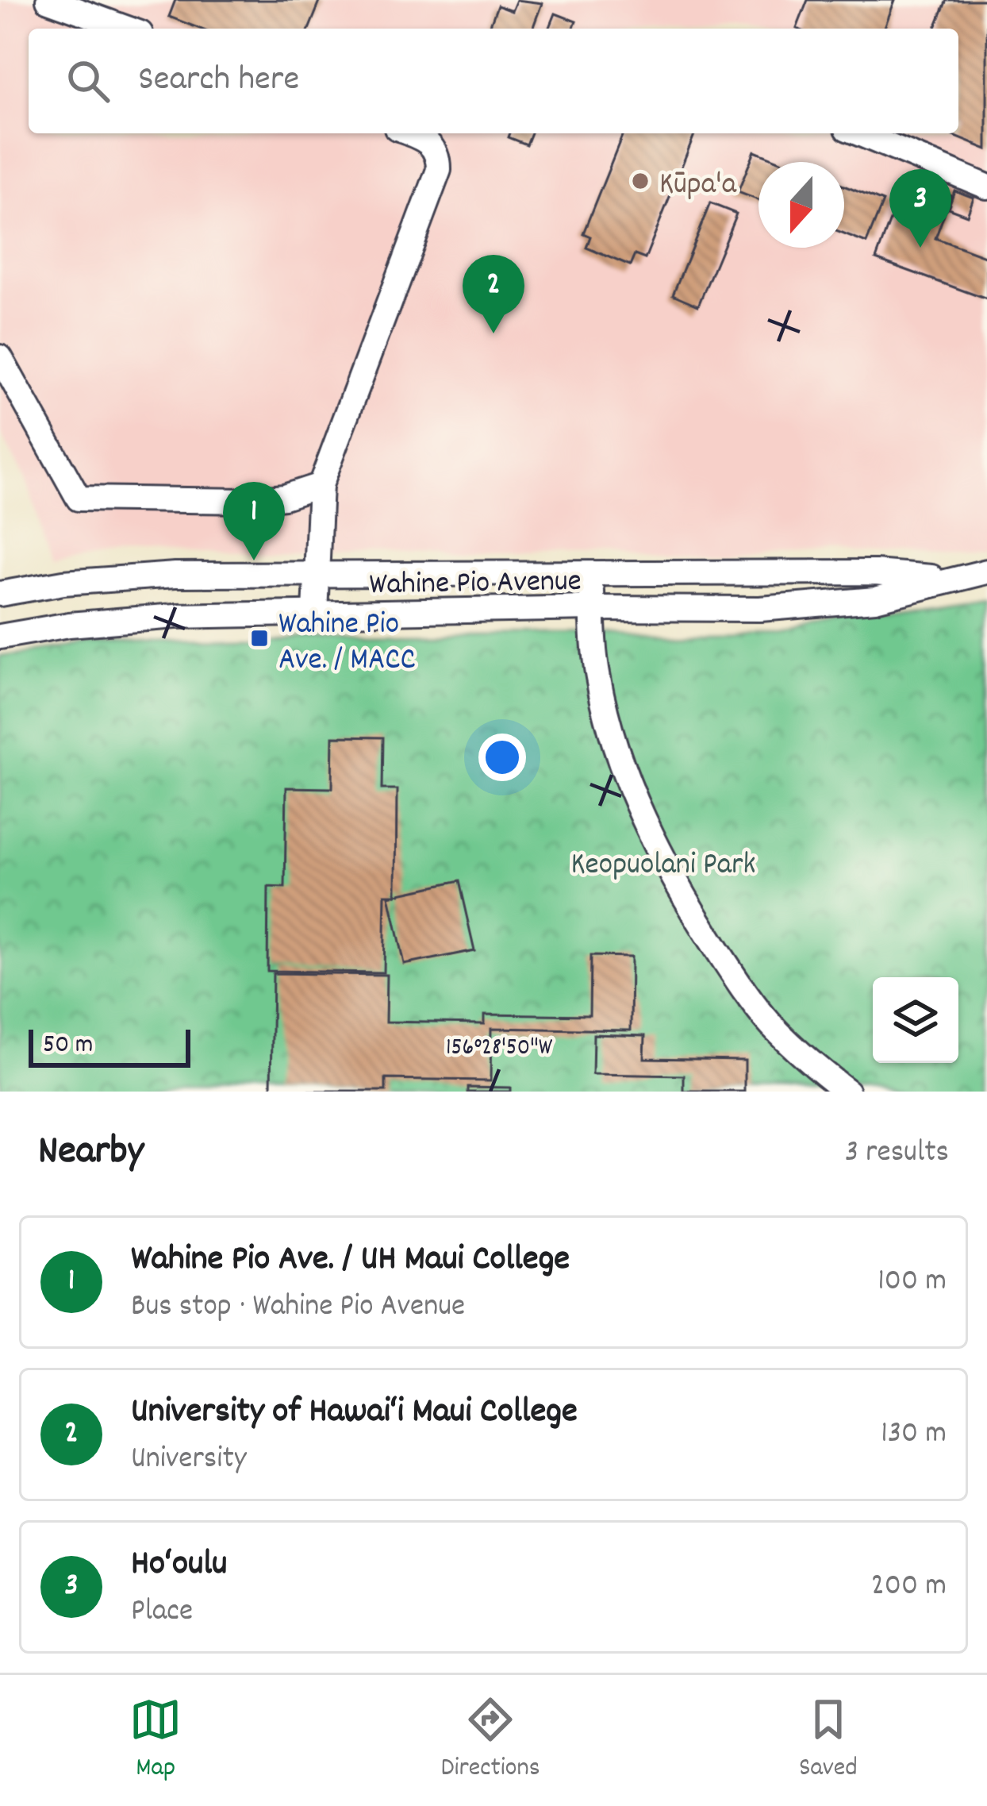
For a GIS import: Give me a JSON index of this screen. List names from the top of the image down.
{
  "streets": {
    "street": ["Wahine Pio Avenue"]
  },
  "parks": ["Keopuolani Park"],
  "places": {
    "other": ["Kūpa'a"],
    "transit": ["Wahine Pio Ave. / MACC"]
  },
  "scale_bar": "50 m",
  "north": "bottom",
  "page": {
    "search": "Search here",
    "pins": ["3", "2", "1"],
    "scale": "50 m",
    "heading": ["Nearby", "3 results"],
    "list": [
      {
        "mark": "1",
        "name": "Wahine Pio Ave. / UH Maui College",
        "note": "Bus stop · Wahine Pio Avenue",
        "value": "100 m"
      },
      {
        "mark": "2",
        "name": "University of Hawai‘i Maui College",
        "note": "University",
        "value": "130 m"
      },
      {
        "mark": "3",
        "name": "Ho‘oulu",
        "note": "Place",
        "value": "200 m"
      }
    ],
    "nav": ["Map", "Directions", "Saved"]
  },
  "coordinates": ["156°28'50\"W"]
}
